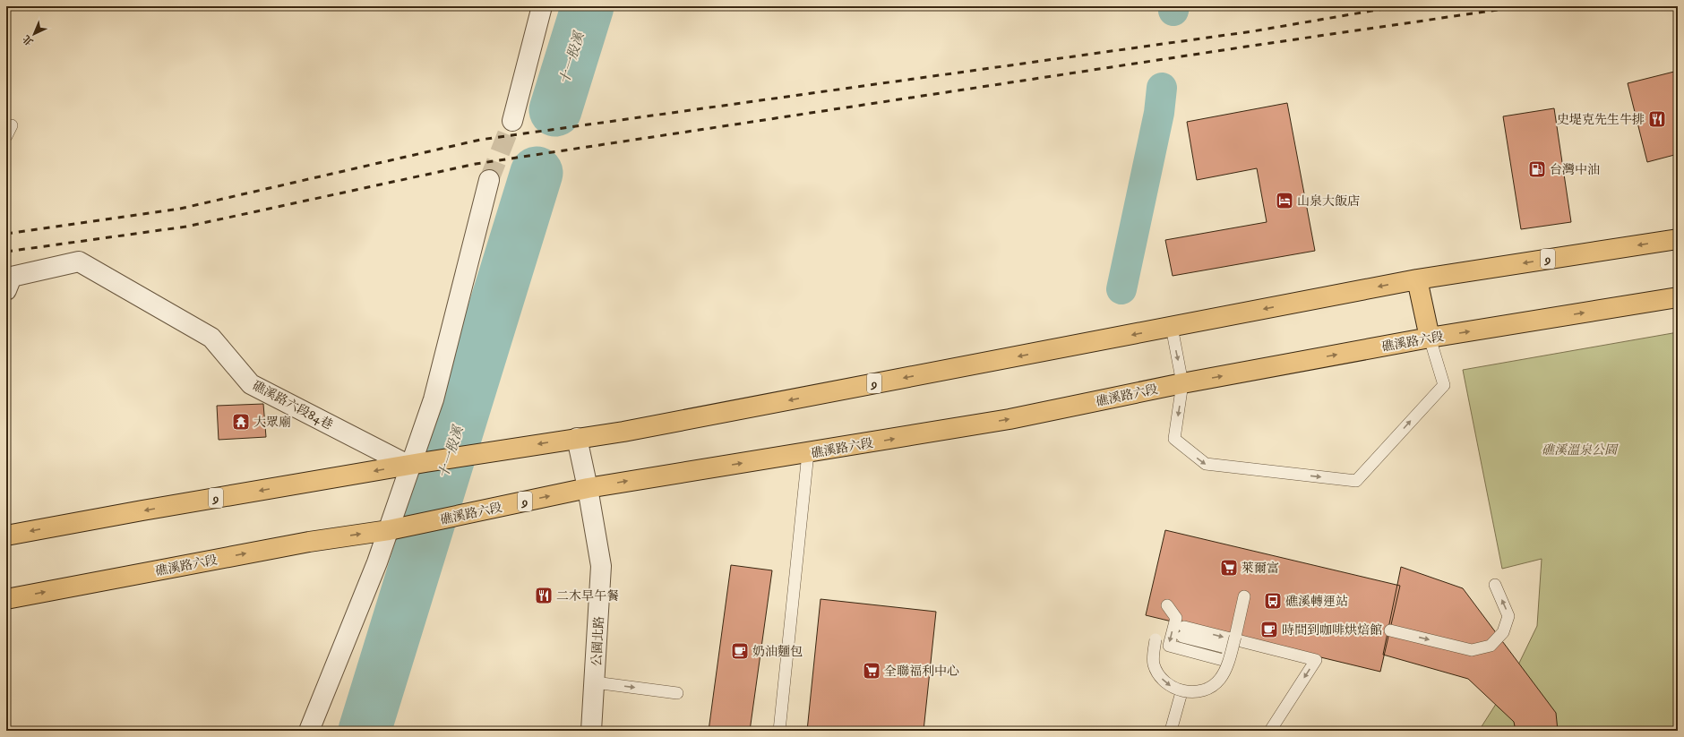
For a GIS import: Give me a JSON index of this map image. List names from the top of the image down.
{
  "streets": {
    "main road": ["9", "礁溪路六段"],
    "street": ["礁溪路六段84巷", "公園北路"]
  },
  "crossings": [
    ["9", "礁溪路六段84巷"],
    ["9", "公園北路"],
    ["礁溪路六段", "公園北路"]
  ],
  "water": ["十一股溪"],
  "parks": ["礁溪溫泉公園"],
  "places": {
    "restaurant": ["史堤克先生牛排", "二木早午餐"],
    "fuel station": ["台灣中油"],
    "hotel": ["山泉大飯店"],
    "temple": ["大眾廟"],
    "supermarket": ["萊爾富", "全聯福利中心"],
    "bus stop": ["礁溪轉運站"],
    "cafe": ["時間到咖啡烘焙館", "奶油麵包"]
  },
  "north": "bottom left"
}
